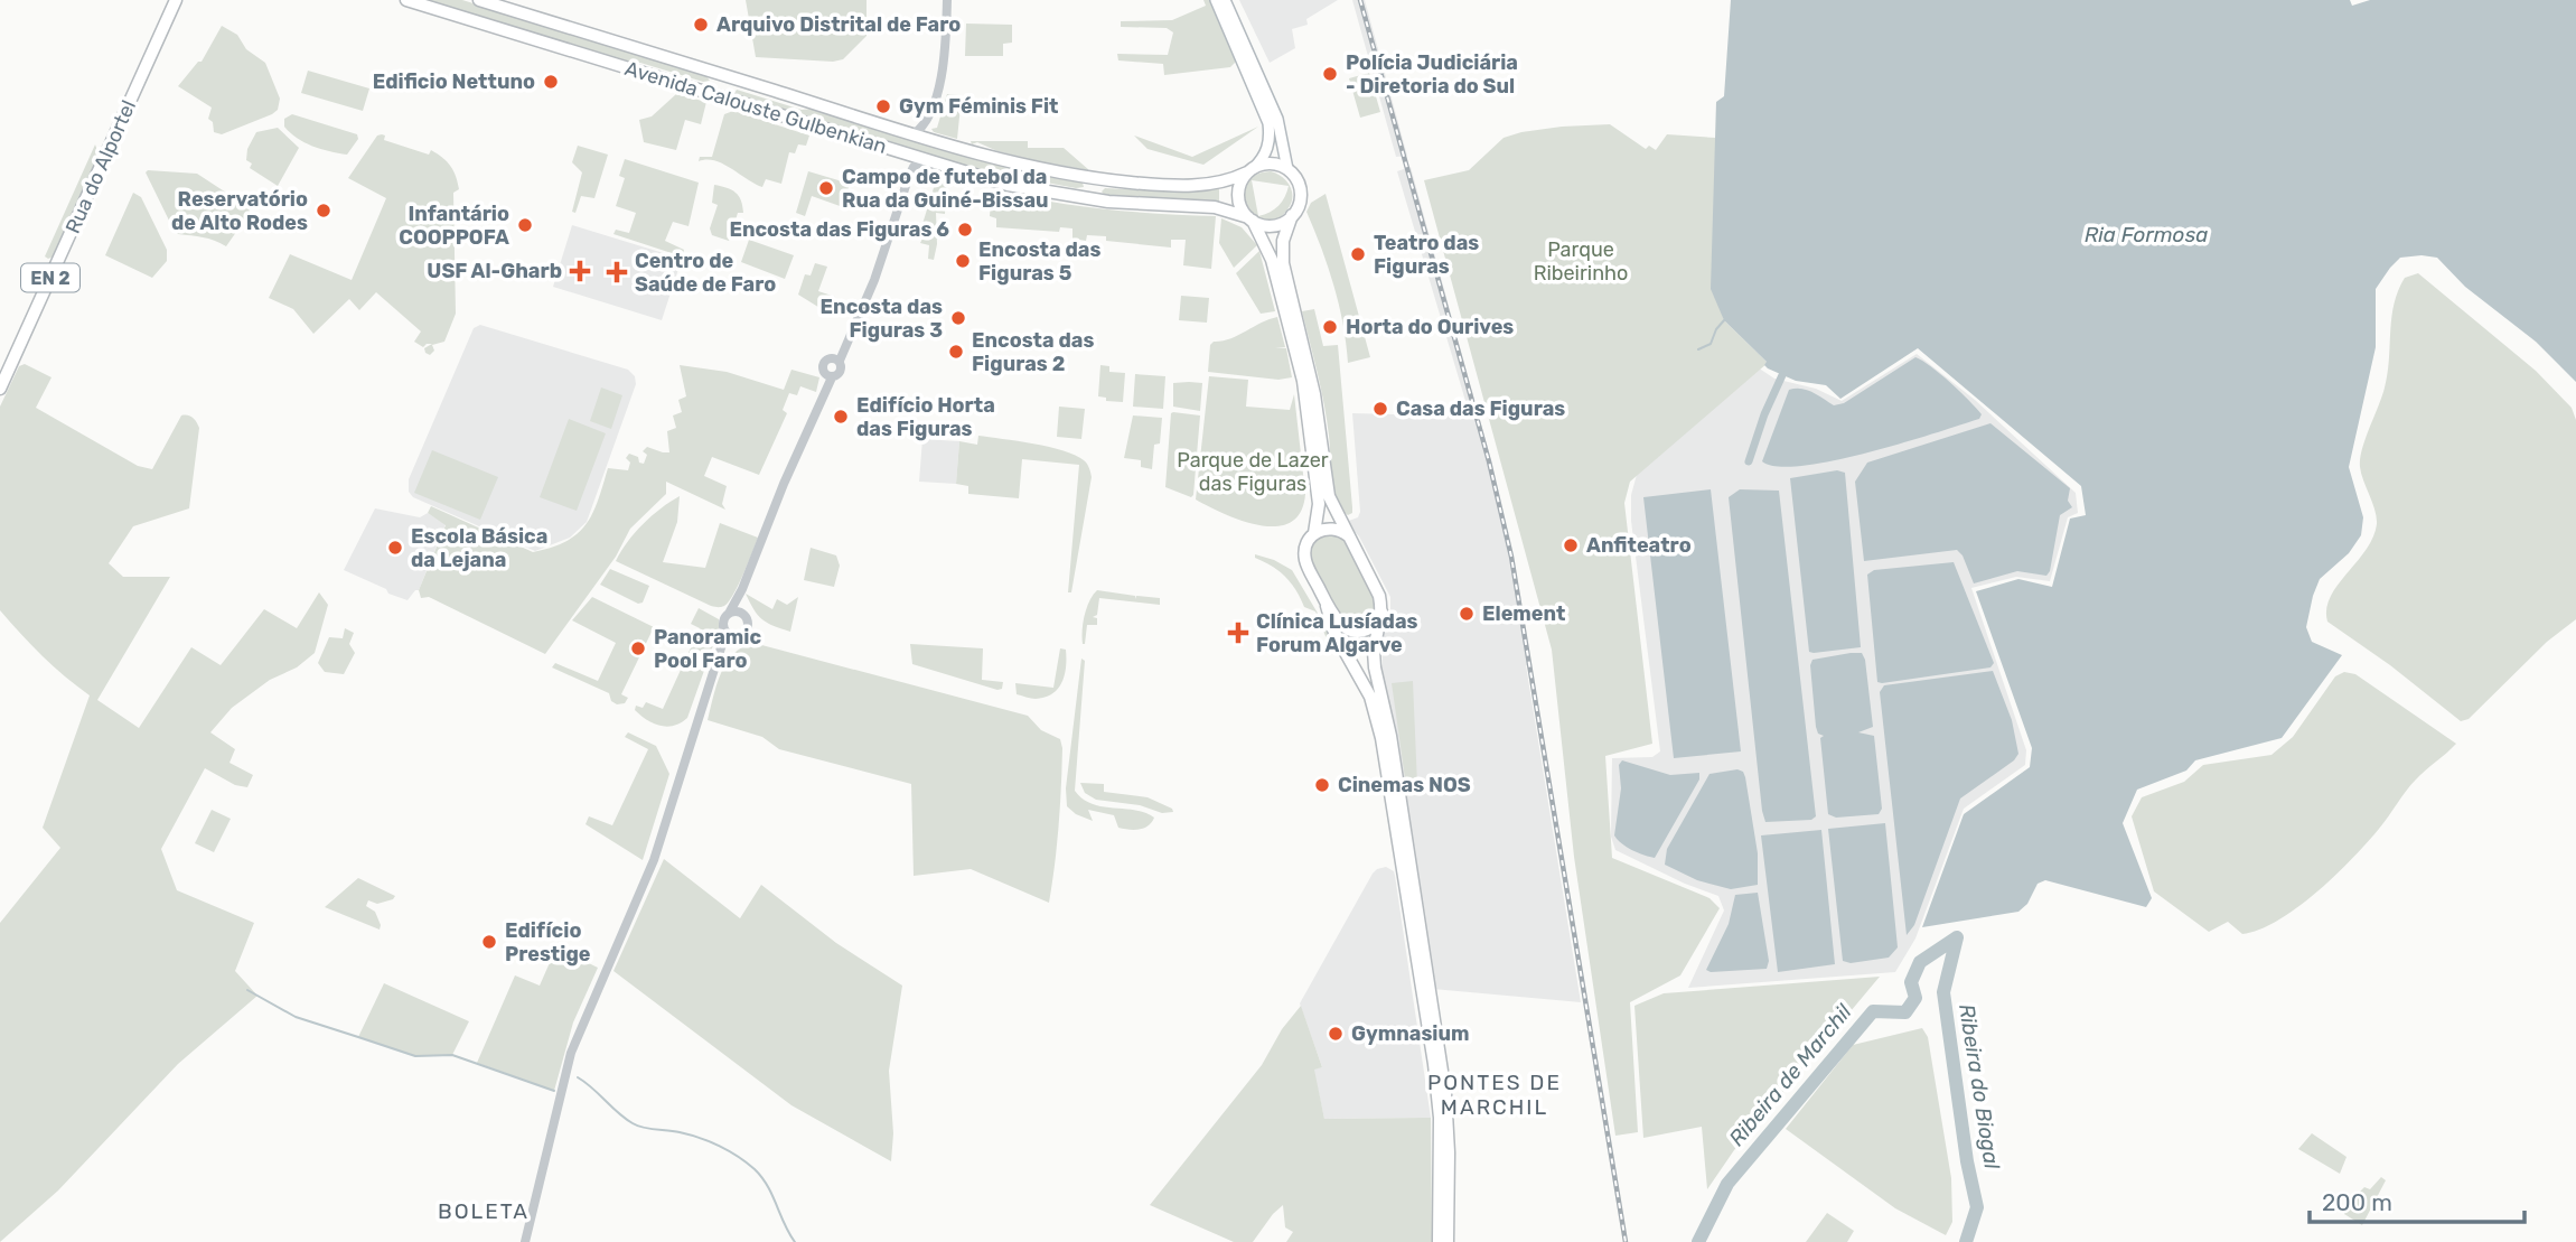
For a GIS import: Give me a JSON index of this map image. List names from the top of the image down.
{
  "streets": {
    "main road": ["Avenida Calouste Gulbenkian", "Rua do Alportel", "EN 2"]
  },
  "districts": ["PONTES DE MARCHIL", "BOLETA"],
  "water": ["Ria Formosa", "Ribeira de Marchil", "Ribeira do Biogal"],
  "parks": ["Parque Ribeirinho", "Parque de Lazer das Figuras"],
  "places": {
    "other": [
      "Arquivo Distrital de Faro",
      "Polícia Judiciária - Diretoria do Sul",
      "Edificio Nettuno",
      "Gym Féminis Fit",
      "Campo de futebol da Rua da Guiné-Bissau",
      "Reservatório de Alto Rodes",
      "Infantário COOPPOFA",
      "Encosta das Figuras 6",
      "Teatro das Figuras",
      "Encosta das Figuras 5",
      "Encosta das Figuras 3",
      "Horta do Ourives",
      "Encosta das Figuras 2",
      "Casa das Figuras",
      "Edifício Horta das Figuras",
      "Anfiteatro",
      "Escola Básica da Lejana",
      "Element",
      "Panoramic Pool Faro",
      "Cinemas NOS",
      "Edifício Prestige",
      "Gymnasium"
    ],
    "health": ["USF Al-Gharb", "Centro de Saúde de Faro", "Clínica Lusíadas Forum Algarve"]
  },
  "scale_bar": "200 m"
}
